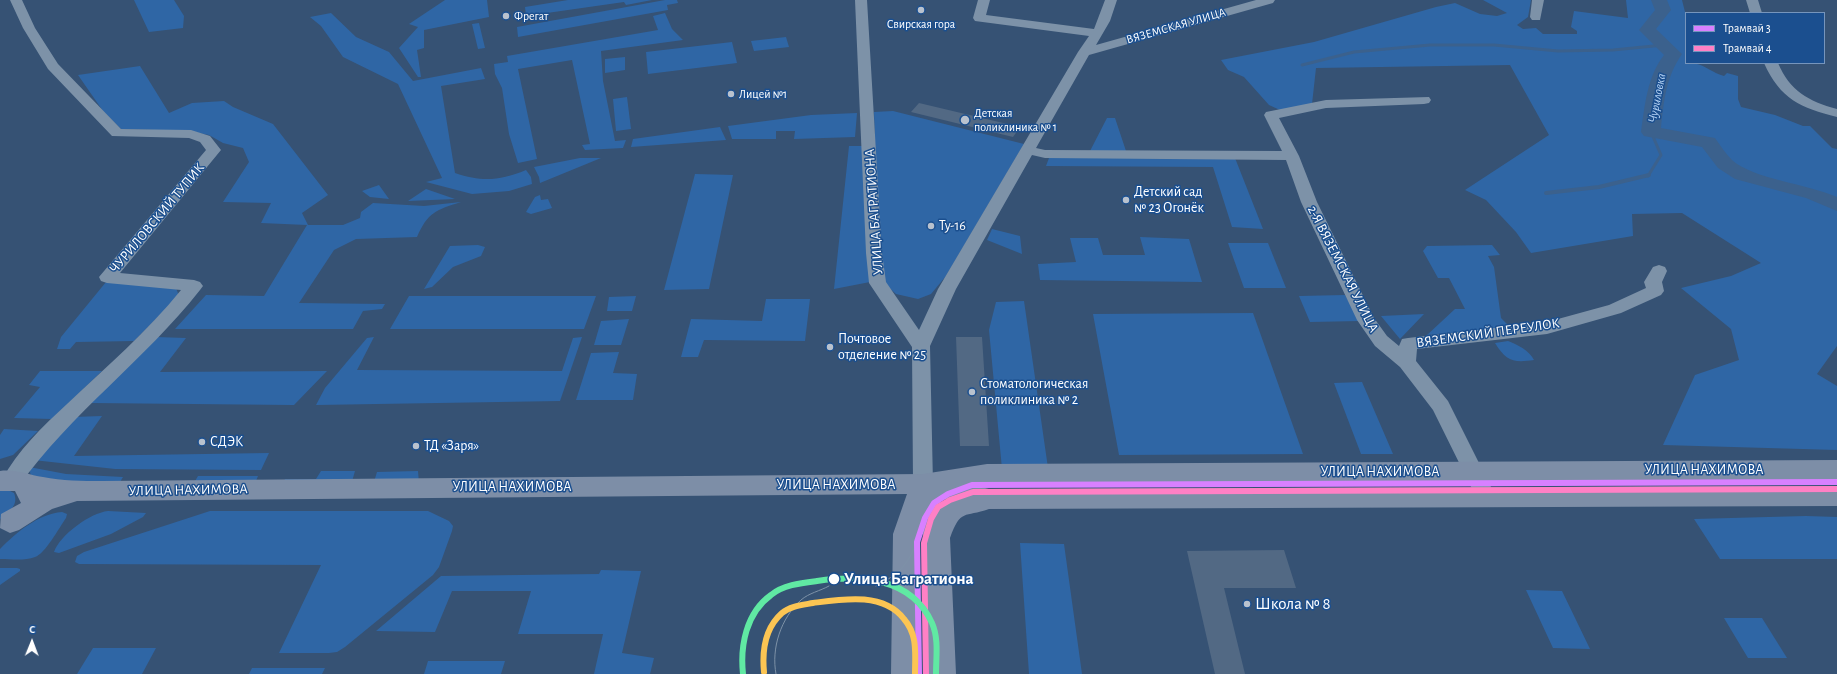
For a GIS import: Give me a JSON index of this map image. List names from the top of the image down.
{
  "streets": {
    "main road": ["УЛИЦА НАХИМОВА"],
    "street": [
      "ВЯЗЕМСКАЯ УЛИЦА",
      "УЛИЦА БАГРАТИОНА",
      "ЧУРИЛОВСКИЙ ТУПИК",
      "2-Я ВЯЗЕМСКАЯ УЛИЦА",
      "ВЯЗЕМСКИЙ ПЕРЕУЛОК"
    ]
  },
  "crossings": [
    ["2-Я ВЯЗЕМСКАЯ УЛИЦА", "ВЯЗЕМСКИЙ ПЕРЕУЛОК"],
    ["2-Я ВЯЗЕМСКАЯ УЛИЦА", "УЛИЦА НАХИМОВА"]
  ],
  "water": ["Чуриловка"],
  "places": [
    "Свирская гора",
    "Фрегат",
    "Лицей №1",
    "Детская поликлиника № 1",
    "Детский сад № 23 Огонёк",
    "Ту-16",
    "Почтовое отделение № 25",
    "Стоматологическая поликлиника № 2",
    "СДЭК",
    "ТД «Заря»",
    "Улица Багратиона",
    "Школа № 8"
  ],
  "lines": ["tram line 3", "tram line 4"],
  "legend": ["Трамвай 3", "Трамвай 4"],
  "north": "top"
}
